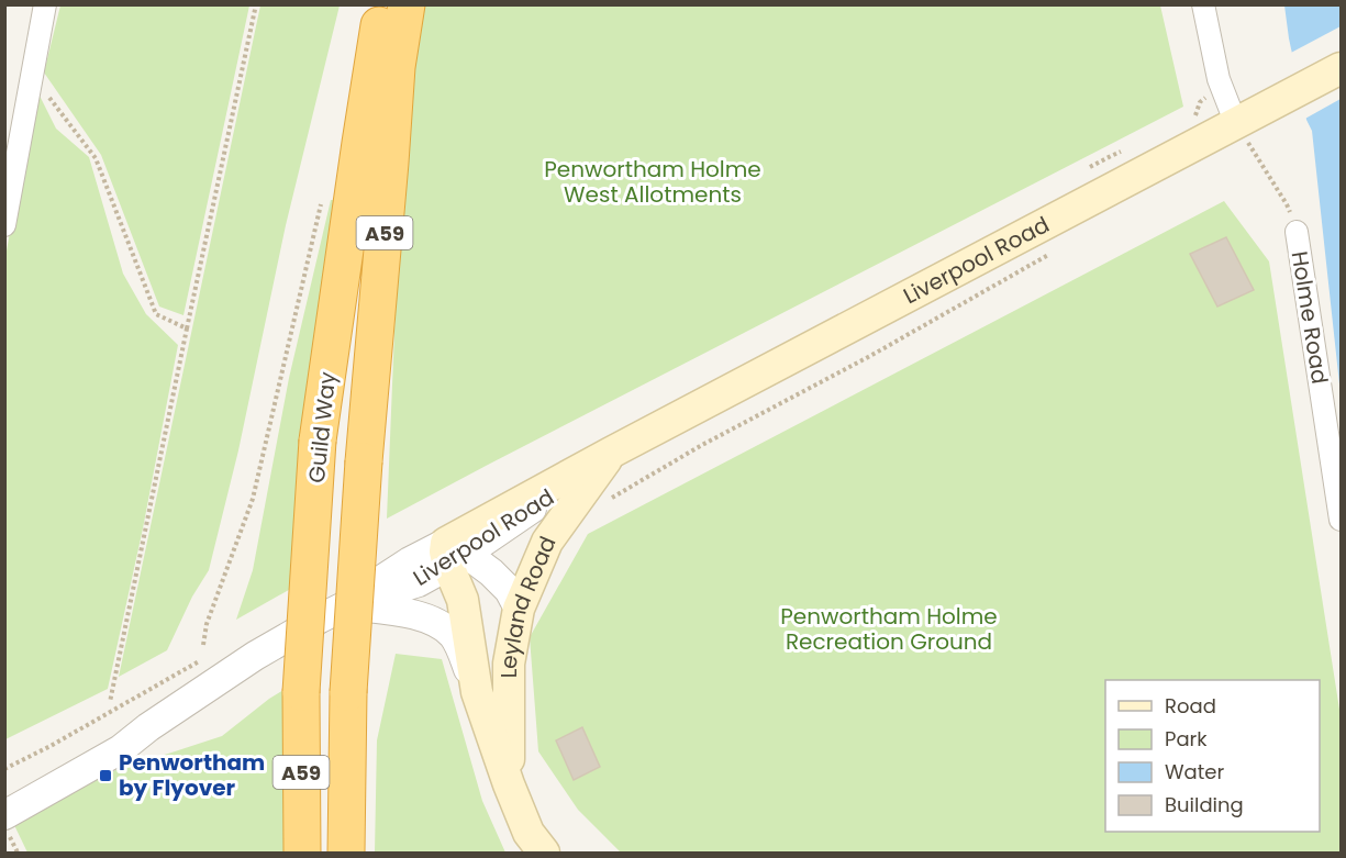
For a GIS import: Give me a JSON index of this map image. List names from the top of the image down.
{
  "streets": {
    "highway": ["A59", "Guild Way"],
    "main road": ["Liverpool Road", "Leyland Road"],
    "street": ["Holme Road"]
  },
  "crossings": [
    ["Liverpool Road", "Leyland Road"]
  ],
  "parks": ["Penwortham Holme West Allotments", "Penwortham Holme Recreation Ground"],
  "places": {
    "transit": ["Penwortham by Flyover"]
  },
  "legend": [
    "Road",
    "Park",
    "Water",
    "Building"
  ]
}
